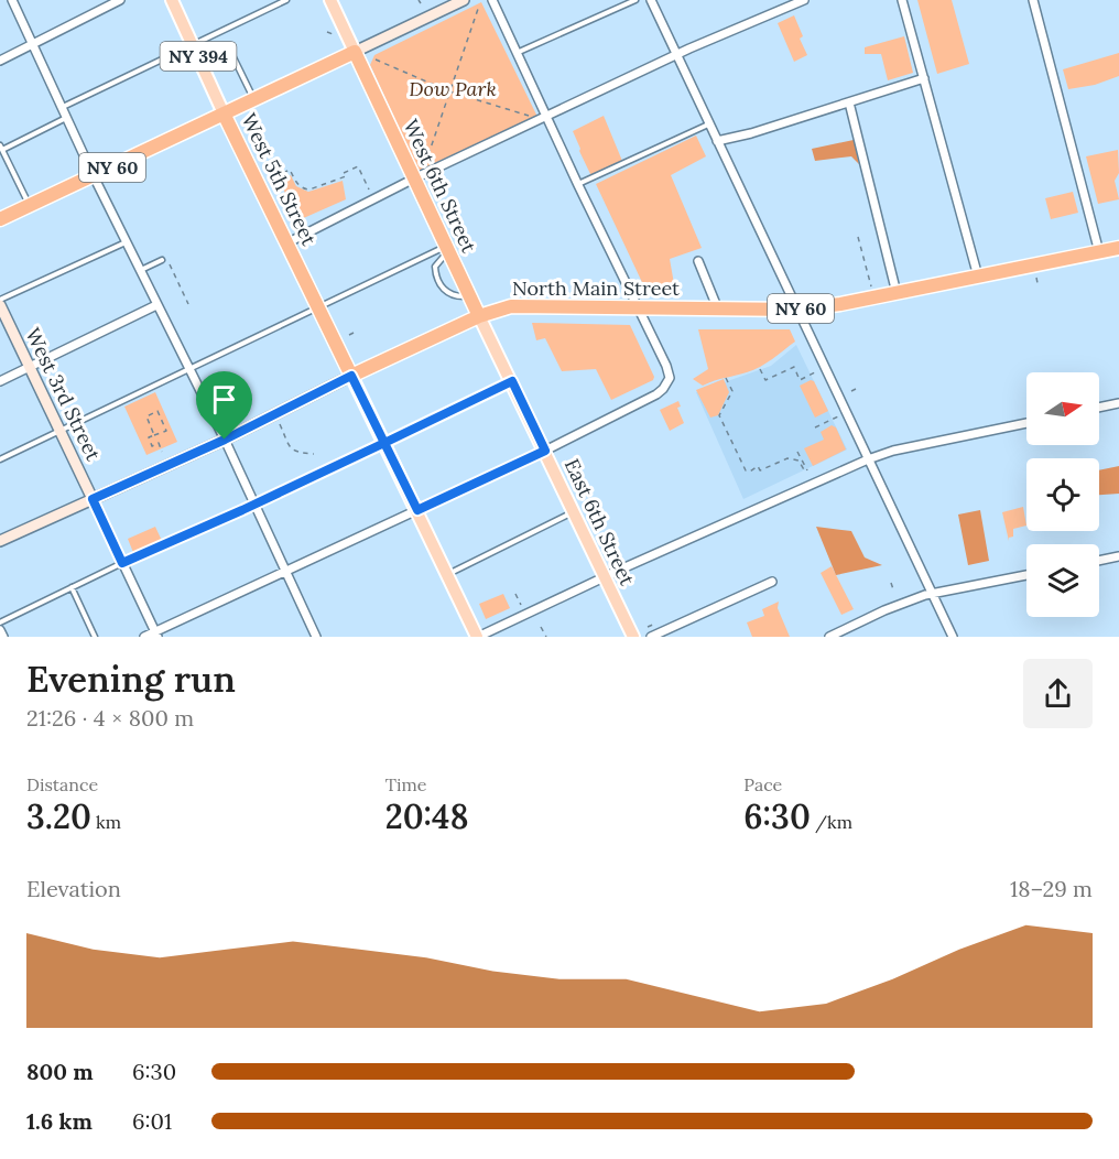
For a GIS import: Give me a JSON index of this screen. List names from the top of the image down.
{
  "streets": {
    "highway": [
      "NY 60",
      "West 5th Street",
      "West 6th Street",
      "North Main Street"
    ],
    "main road": ["NY 394", "East 6th Street"],
    "street": ["West 3rd Street"]
  },
  "crossings": [
    ["NY 60", "West 5th Street"],
    ["NY 60", "West 6th Street"],
    ["NY 60", "North Main Street"],
    ["West 5th Street", "North Main Street"],
    ["West 6th Street", "North Main Street"],
    ["West 6th Street", "East 6th Street"],
    ["North Main Street", "West 3rd Street"],
    ["North Main Street", "East 6th Street"]
  ],
  "parks": ["Dow Park"],
  "north": "right",
  "page": {
    "heading": ["Evening run", "21:26 · 4 × 800 m"],
    "stats": [
      ["Distance", "3.20 km"],
      ["Time", "20:48"],
      ["Pace", "6:30 /km"]
    ],
    "chart": ["Elevation", "18–29 m"],
    "list": [
      {
        "name": "800 m",
        "note": "6:30"
      },
      {
        "name": "1.6 km",
        "note": "6:01"
      }
    ]
  }
}
